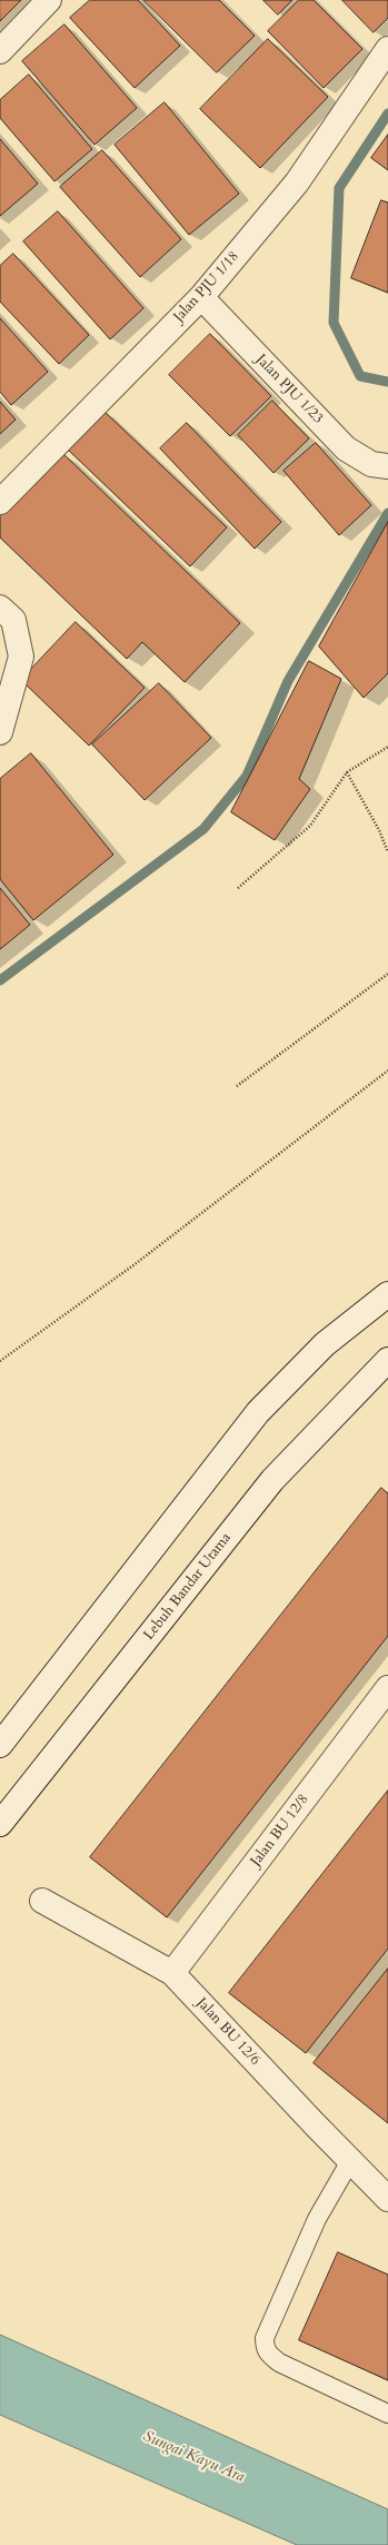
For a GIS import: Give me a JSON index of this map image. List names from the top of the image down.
{
  "streets": {
    "street": [
      "Jalan PJU 1/18",
      "Jalan PJU 1/23",
      "Lebuh Bandar Utama",
      "Jalan BU 12/8",
      "Jalan BU 12/6"
    ]
  },
  "crossings": [
    ["Jalan PJU 1/18", "Jalan PJU 1/23"],
    ["Jalan BU 12/8", "Jalan BU 12/6"]
  ],
  "water": ["Sungai Kayu Ara"]
}
